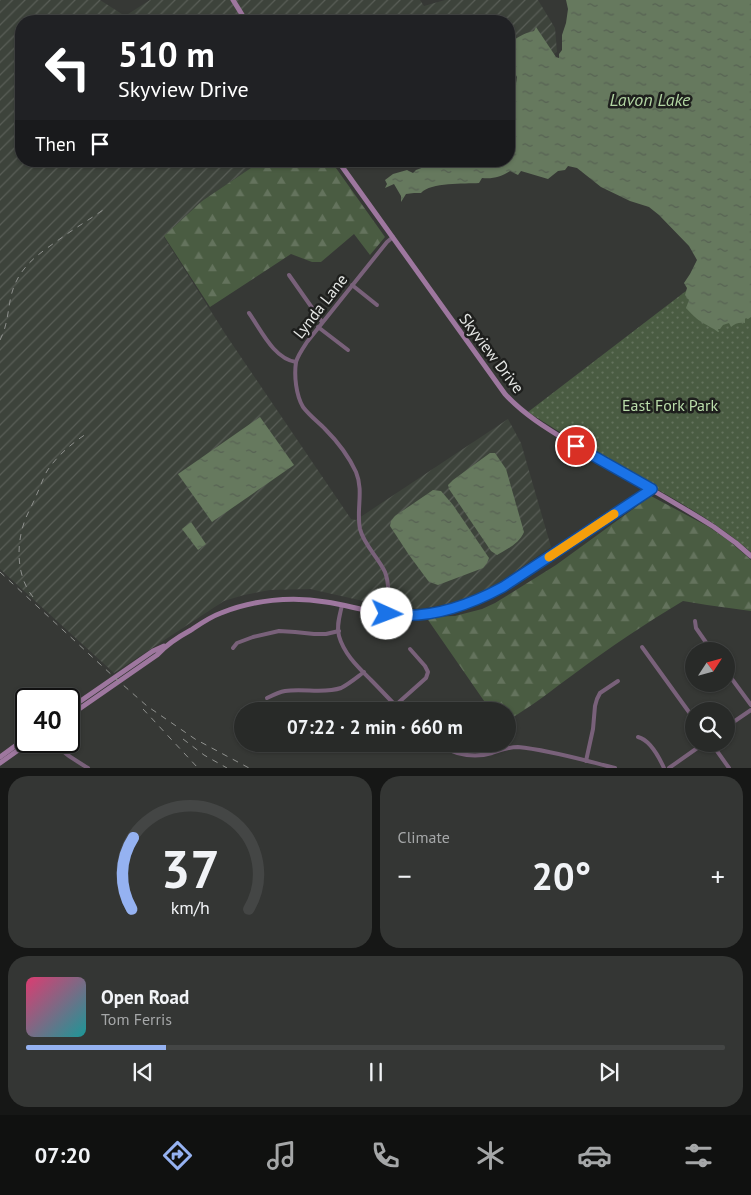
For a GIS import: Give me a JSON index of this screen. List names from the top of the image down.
{
  "streets": {
    "street": ["Lynda Lane", "Skyview Drive"]
  },
  "crossings": [
    ["Lynda Lane", "Skyview Drive"]
  ],
  "water": ["Lavon Lake"],
  "parks": ["East Fork Park"],
  "north": "top right",
  "page": {
    "turn": ["510 m", "Skyview Drive"],
    "then": "Then",
    "limit": "40",
    "trip": "07:22 · 2 min · 660 m",
    "tile": "Climate",
    "heat": ["−", "20°", "+"],
    "song": ["Open Road", "Tom Ferris"],
    "tabs": "07:20",
    "gauge": ["37", "km/h"]
  }
}
